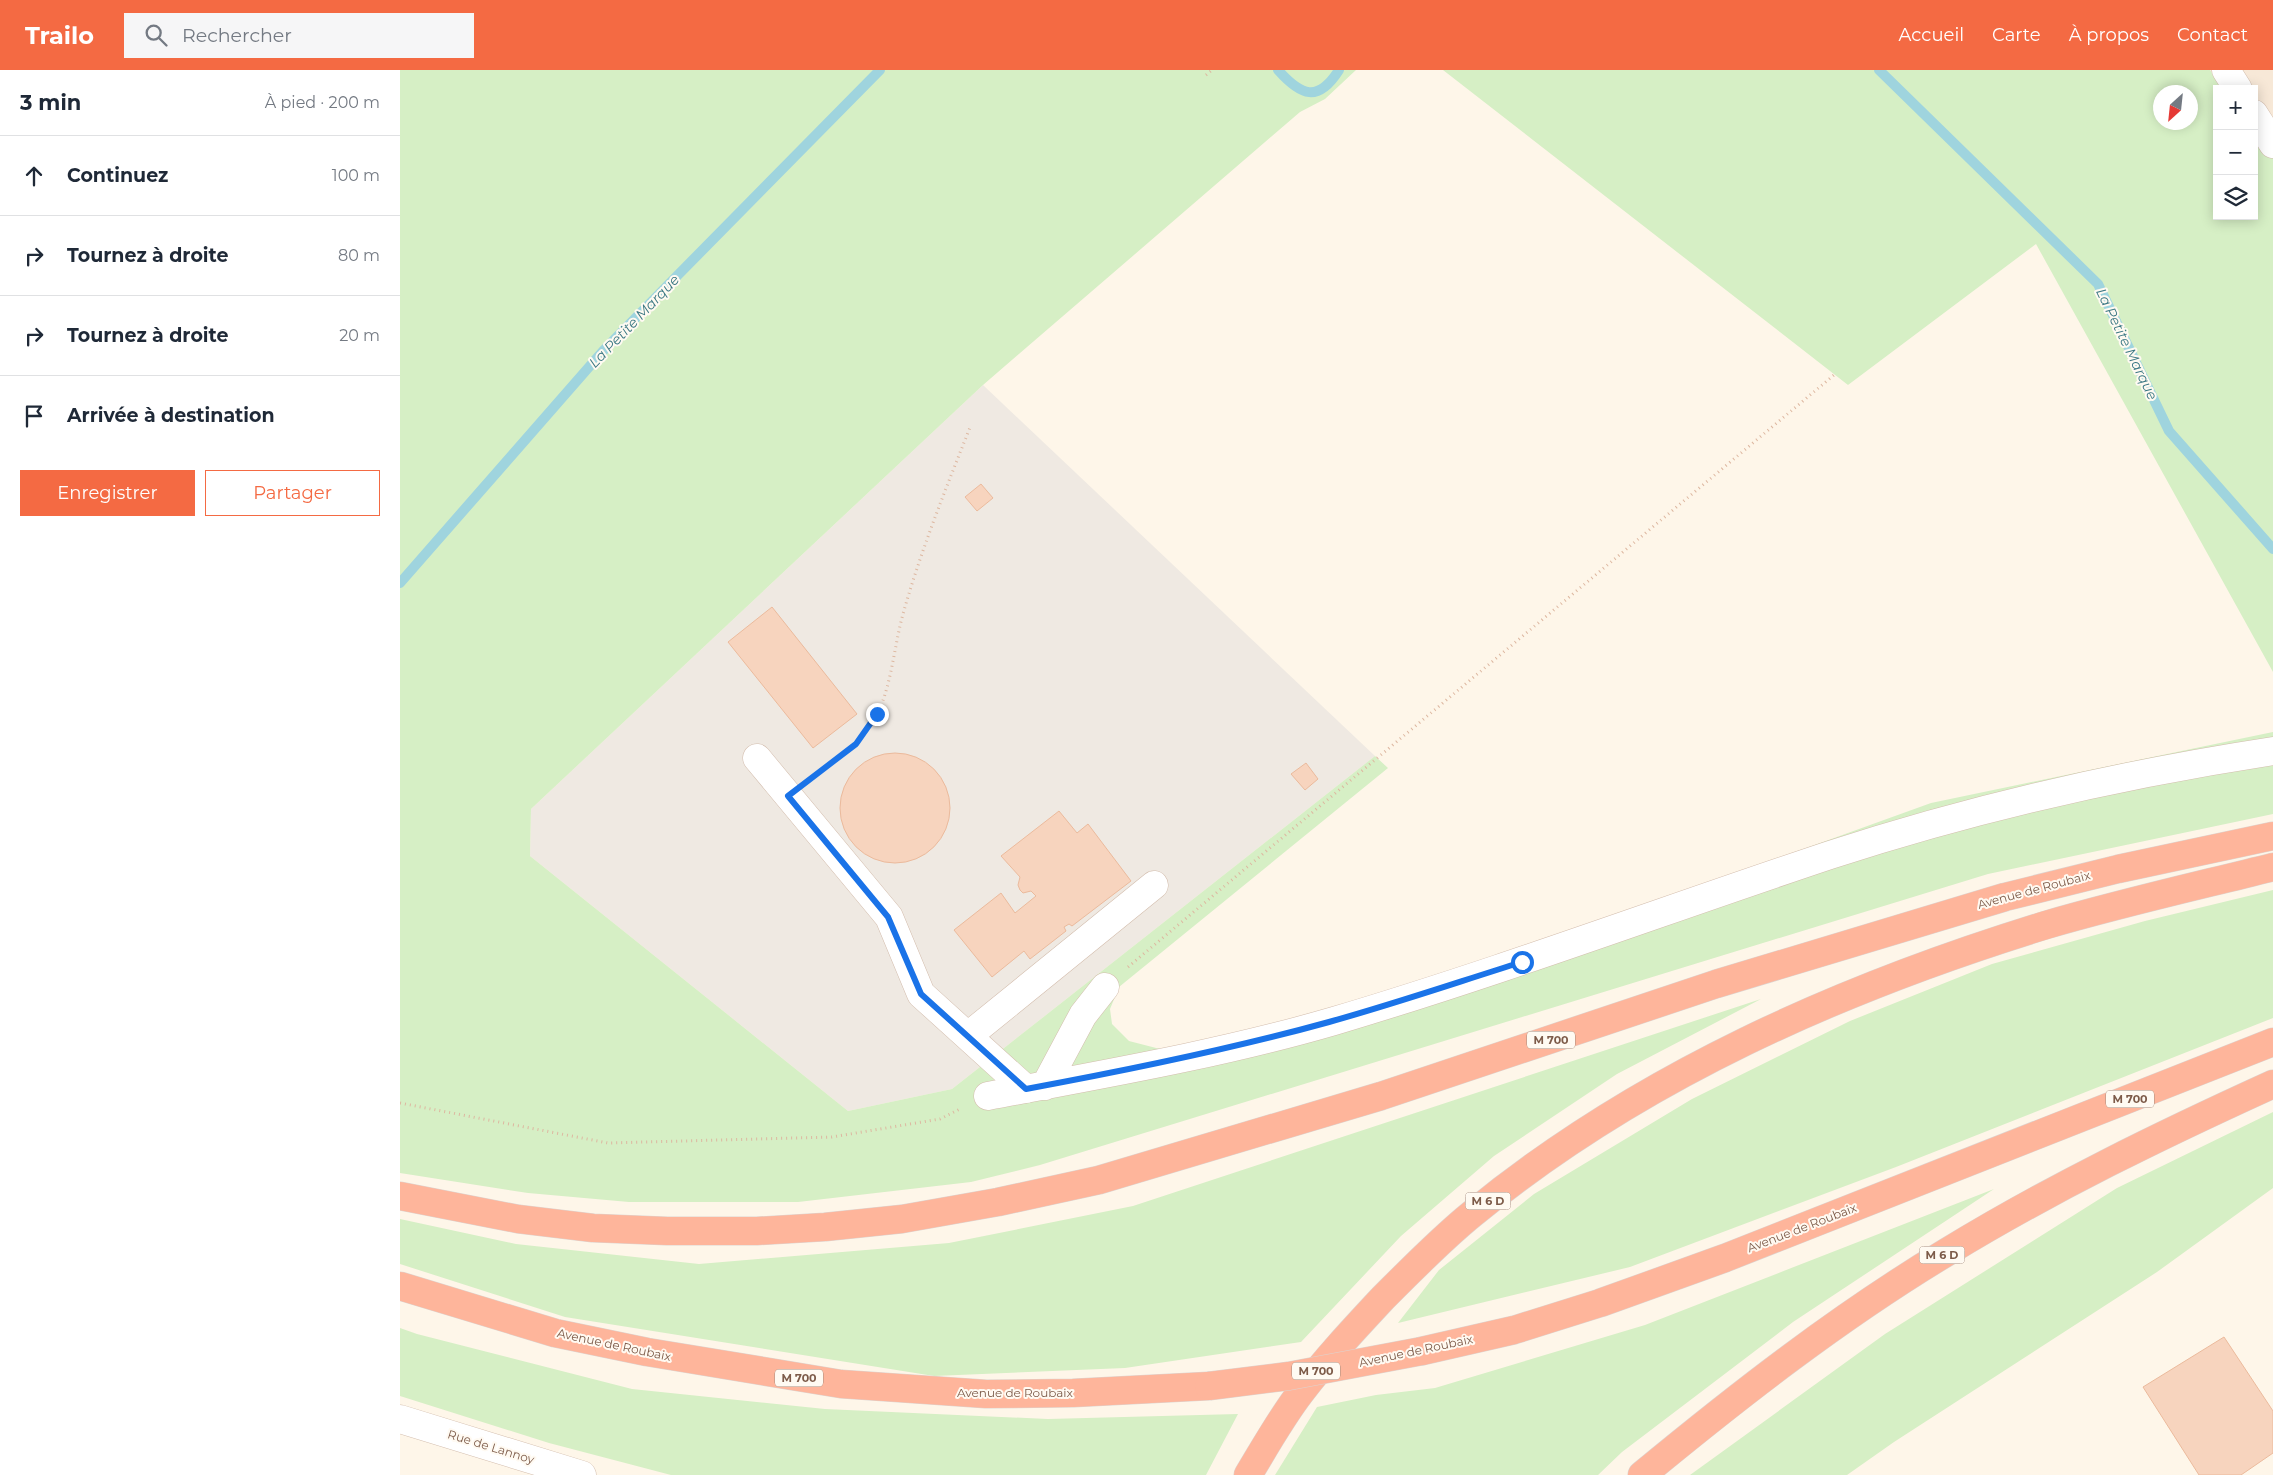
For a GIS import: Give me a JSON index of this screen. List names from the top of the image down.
{
  "streets": {
    "highway": ["Avenue de Roubaix", "M 700", "M 6 D"],
    "street": ["Rue de Lannoy"]
  },
  "water": ["La Petite Marque"],
  "north": "bottom left",
  "page": {
    "header": "Trailo",
    "search": "Rechercher",
    "nav": [
      "Accueil",
      "Carte",
      "À propos",
      "Contact"
    ],
    "heading": ["3 min", "À pied · 200 m"],
    "map_buttons": ["+", "−"],
    "list": [
      ["Continuez", "100 m"],
      ["Tournez à droite", "80 m"],
      ["Tournez à droite", "20 m"],
      "Arrivée à destination"
    ],
    "buttons": ["Enregistrer", "Partager"]
  }
}
